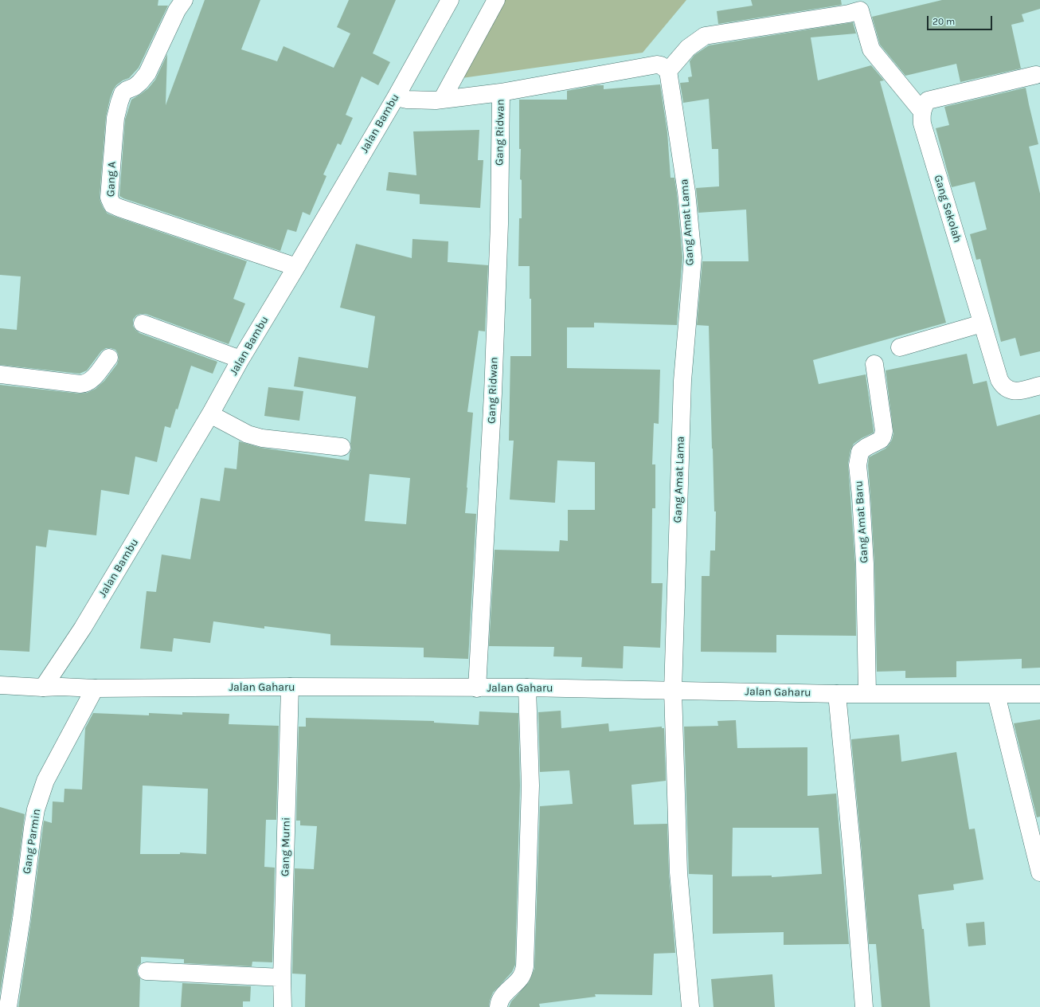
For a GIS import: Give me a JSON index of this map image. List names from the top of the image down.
{
  "streets": {
    "street": [
      "Jalan Bambu",
      "Gang Ridwan",
      "Gang A",
      "Gang Sekolah",
      "Gang Amat Lama",
      "Gang Amat Baru",
      "Jalan Gaharu",
      "Gang Parmin",
      "Gang Murni"
    ]
  },
  "crossings": [
    ["Jalan Bambu", "Gang A"],
    ["Jalan Bambu", "Jalan Gaharu"],
    ["Gang Ridwan", "Jalan Gaharu"],
    ["Gang Amat Lama", "Jalan Gaharu"],
    ["Gang Amat Baru", "Jalan Gaharu"],
    ["Jalan Gaharu", "Gang Parmin"],
    ["Jalan Gaharu", "Gang Murni"]
  ],
  "scale_bar": "20 m"
}
